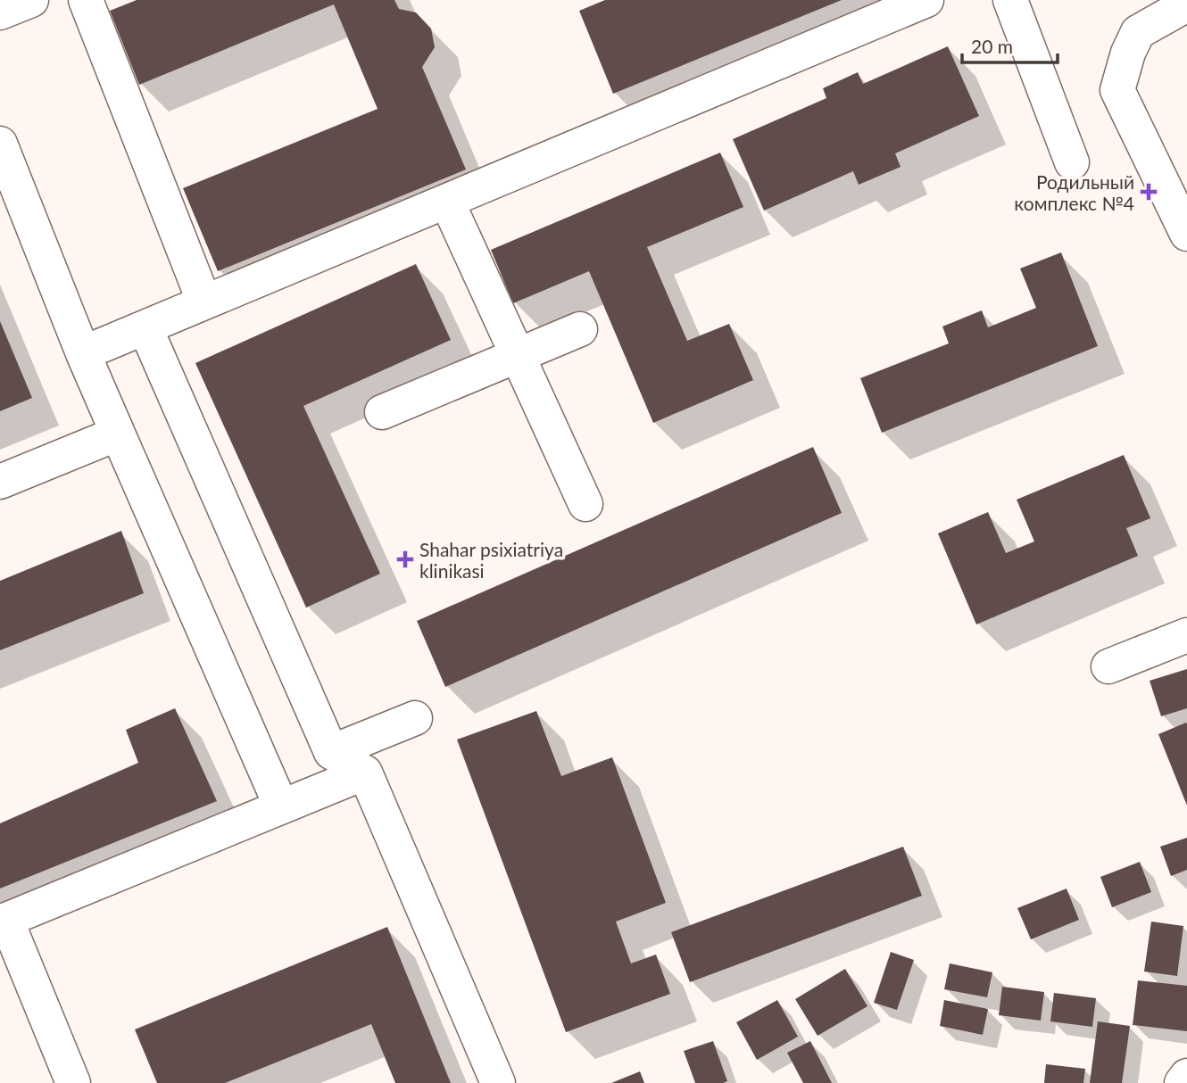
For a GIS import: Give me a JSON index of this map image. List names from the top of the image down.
{
  "places": {
    "health": ["Родильный комплекс №4", "Shahar psixiatriya klinikasi"]
  },
  "scale_bar": "20 m"
}
